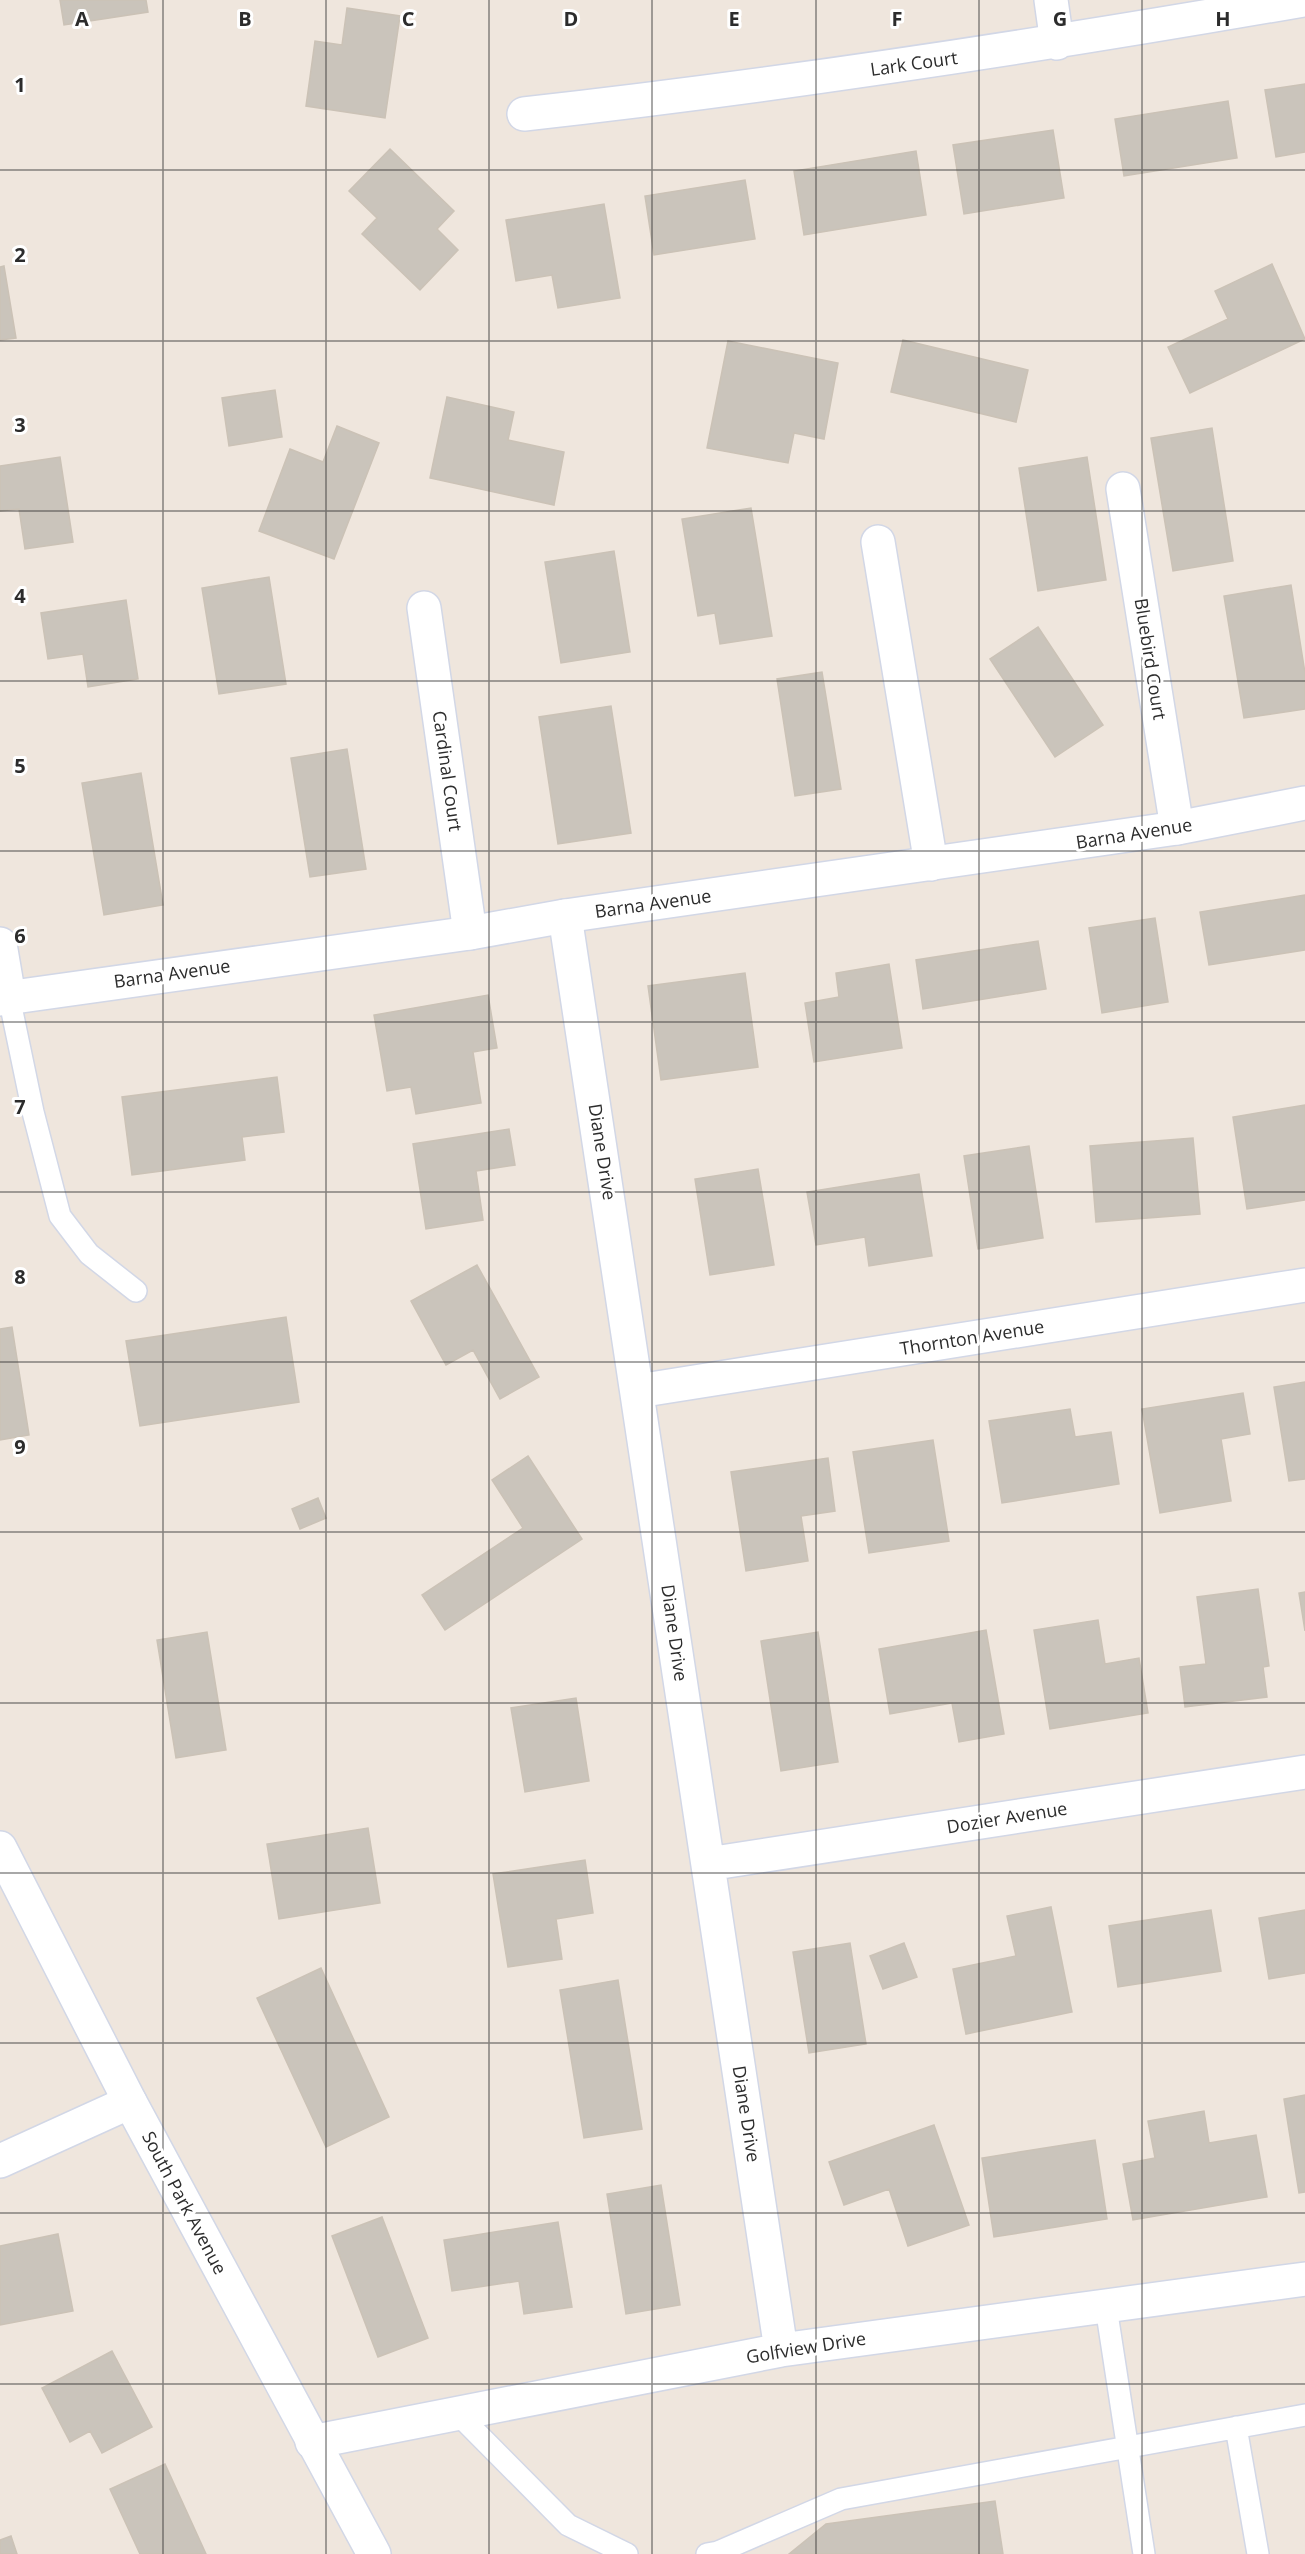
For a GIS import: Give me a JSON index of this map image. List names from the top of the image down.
{
  "streets": {
    "street": [
      "Lark Court",
      "Bluebird Court",
      "Cardinal Court",
      "Barna Avenue",
      "Diane Drive",
      "Thornton Avenue",
      "Dozier Avenue",
      "South Park Avenue",
      "Golfview Drive"
    ]
  },
  "crossings": [
    ["Bluebird Court", "Barna Avenue"],
    ["Cardinal Court", "Barna Avenue"],
    ["Barna Avenue", "Diane Drive"],
    ["Diane Drive", "Thornton Avenue"],
    ["Diane Drive", "Dozier Avenue"],
    ["Diane Drive", "Golfview Drive"],
    ["South Park Avenue", "Golfview Drive"]
  ],
  "grid": {
    "columns": [
      "A",
      "B",
      "C",
      "D",
      "E",
      "F",
      "G",
      "H"
    ],
    "rows": [
      "1",
      "2",
      "3",
      "4",
      "5",
      "6",
      "7",
      "8",
      "9"
    ]
  }
}
